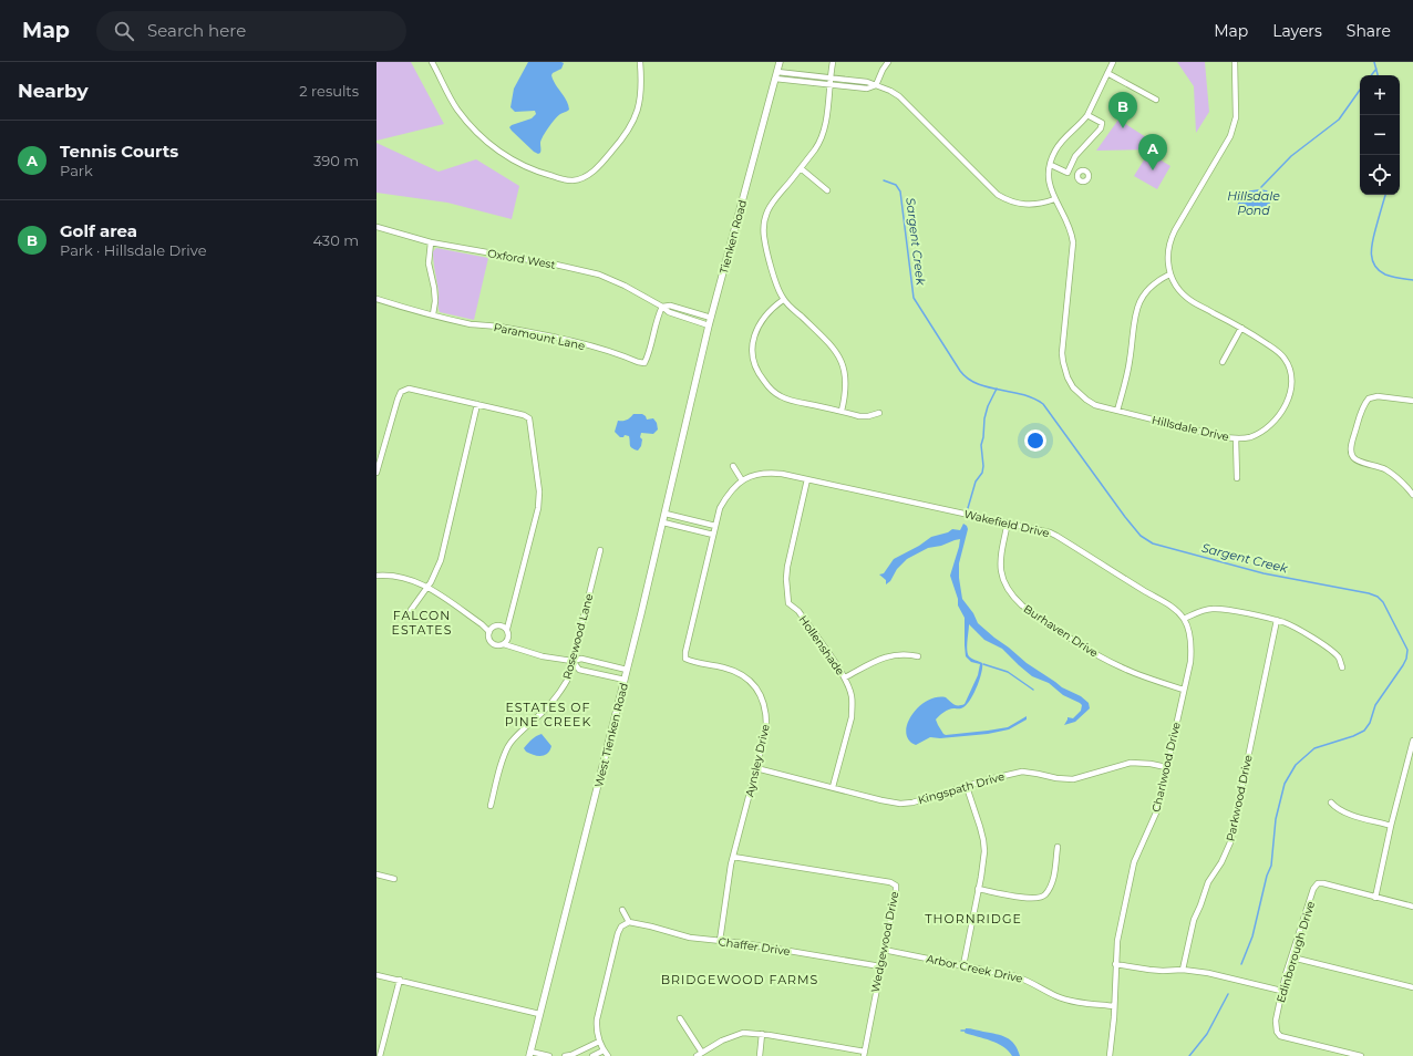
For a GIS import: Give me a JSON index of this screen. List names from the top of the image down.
{
  "streets": {
    "street": [
      "Tienken Road",
      "Oxford West",
      "Paramount Lane",
      "Hillsdale Drive",
      "Wakefield Drive",
      "Burhaven Drive",
      "Rosewood Lane",
      "Hollenshade",
      "West Tienken Road",
      "Aynsley Drive",
      "Charlwood Drive",
      "Kingspath Drive",
      "Parkwood Drive",
      "Wedgewood Drive",
      "Chaffer Drive",
      "Edinborough Drive",
      "Arbor Creek Drive"
    ]
  },
  "crossings": [
    ["Tienken Road", "Oxford West"],
    ["Tienken Road", "West Tienken Road"],
    ["Oxford West", "Paramount Lane"],
    ["Wakefield Drive", "Burhaven Drive"],
    ["Wakefield Drive", "Hollenshade"],
    ["Wakefield Drive", "Aynsley Drive"],
    ["Wakefield Drive", "Charlwood Drive"],
    ["Burhaven Drive", "Charlwood Drive"],
    ["Hollenshade", "Kingspath Drive"],
    ["Aynsley Drive", "Kingspath Drive"],
    ["Aynsley Drive", "Wedgewood Drive"],
    ["Aynsley Drive", "Chaffer Drive"],
    ["Charlwood Drive", "Kingspath Drive"],
    ["Wedgewood Drive", "Chaffer Drive"],
    ["Wedgewood Drive", "Arbor Creek Drive"]
  ],
  "districts": [
    "FALCON ESTATES",
    "ESTATES OF PINE CREEK",
    "THORNRIDGE",
    "BRIDGEWOOD FARMS"
  ],
  "water": ["Hillsdale Pond", "Sargent Creek"],
  "page": {
    "header": "Map",
    "search": "Search here",
    "nav": ["Map", "Layers", "Share"],
    "heading": ["Nearby", "2 results"],
    "map_buttons": ["+", "−"],
    "pins": ["B", "A"],
    "list": [
      {
        "mark": "A",
        "name": "Tennis Courts",
        "note": "Park",
        "value": "390 m"
      },
      {
        "mark": "B",
        "name": "Golf area",
        "note": "Park · Hillsdale Drive",
        "value": "430 m"
      }
    ]
  }
}
